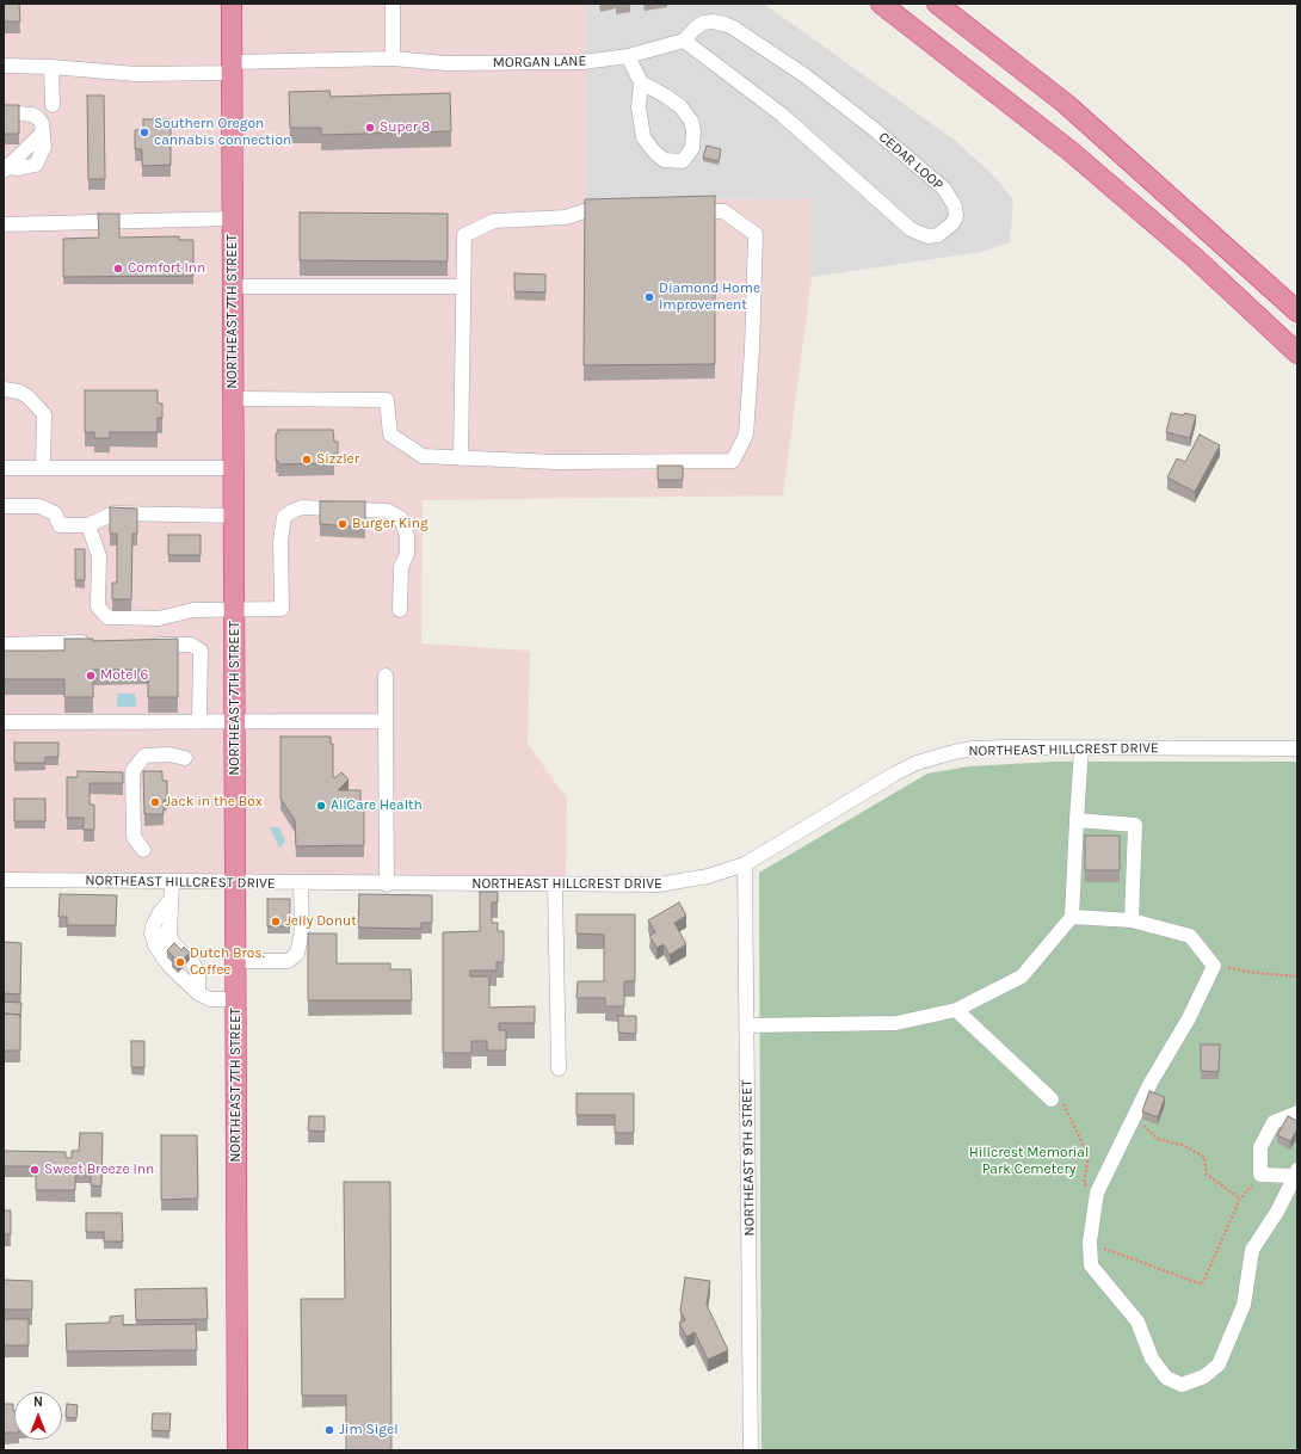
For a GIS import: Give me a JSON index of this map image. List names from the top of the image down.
{
  "streets": {
    "highway": ["NORTHEAST 7TH STREET"],
    "street": [
      "MORGAN LANE",
      "CEDAR LOOP",
      "NORTHEAST HILLCREST DRIVE",
      "NORTHEAST 9TH STREET"
    ]
  },
  "crossings": [
    ["MORGAN LANE", "CEDAR LOOP"],
    ["MORGAN LANE", "NORTHEAST 7TH STREET"],
    ["NORTHEAST 7TH STREET", "NORTHEAST HILLCREST DRIVE"],
    ["NORTHEAST HILLCREST DRIVE", "NORTHEAST 9TH STREET"]
  ],
  "parks": ["Hillcrest Memorial Park Cemetery"],
  "places": [
    "Super 8",
    "Southern Oregon cannabis connection",
    "Comfort Inn",
    "Diamond Home Improvement",
    "Sizzler",
    "Burger King",
    "Motel 6",
    "Jack in the Box",
    "AllCare Health",
    "Jelly Donut",
    "Dutch Bros. Coffee",
    "Sweet Breeze Inn",
    "Jim Sigel"
  ],
  "north": "top"
}
